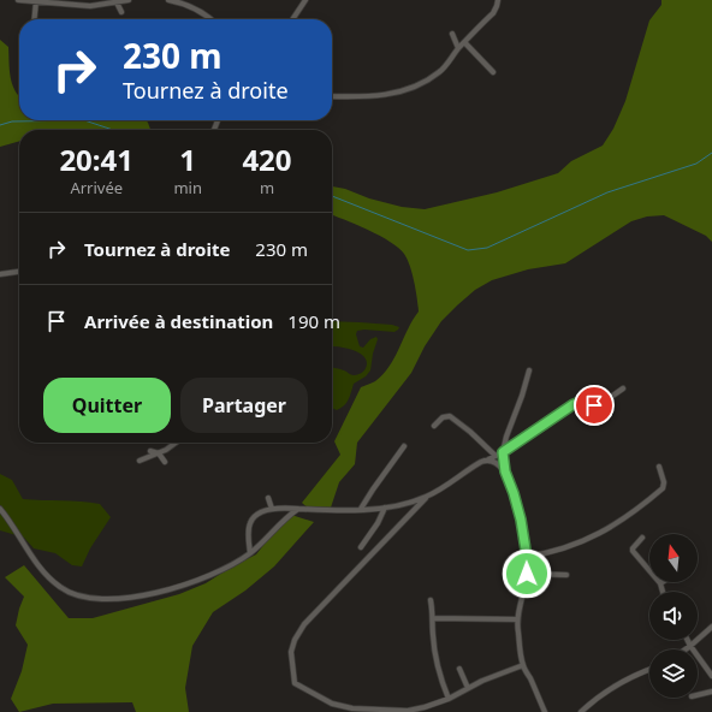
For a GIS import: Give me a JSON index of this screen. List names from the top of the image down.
{
  "north": "top",
  "page": {
    "turn": ["230 m", "Tournez à droite"],
    "eta": [
      "20:41",
      "Arrivée",
      "1",
      "min",
      "420",
      "m"
    ],
    "list": [
      {
        "name": "Tournez à droite",
        "value": "230 m"
      },
      {
        "name": "Arrivée à destination",
        "value": "190 m"
      }
    ],
    "buttons": ["Quitter", "Partager"]
  }
}
